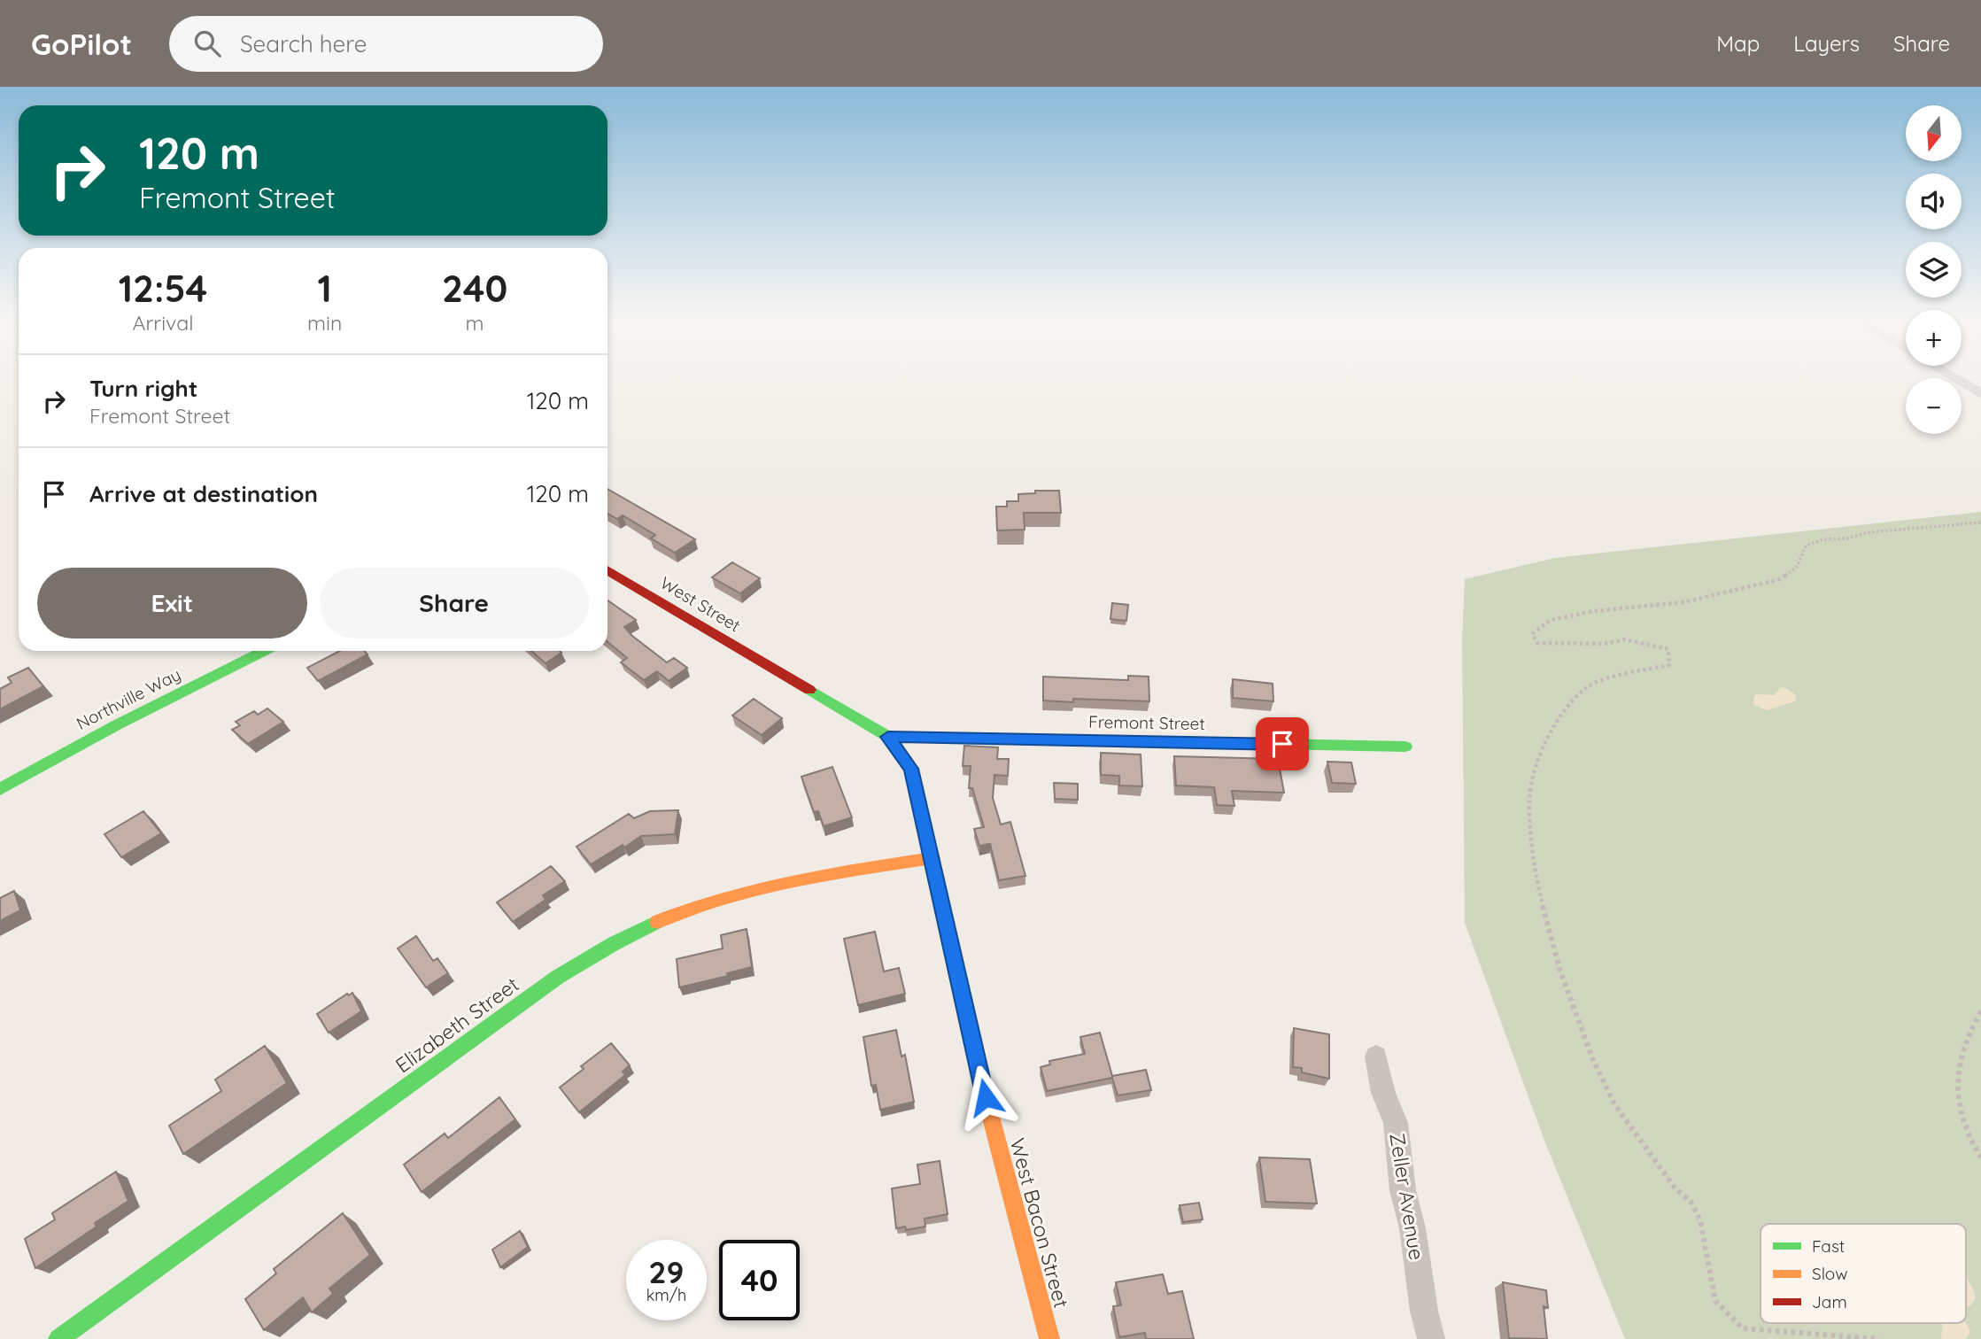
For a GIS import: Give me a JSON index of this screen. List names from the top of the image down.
{
  "streets": {
    "street": [
      "West Street",
      "Northville Way",
      "Fremont Street",
      "Elizabeth Street",
      "Zeller Avenue",
      "West Bacon Street"
    ]
  },
  "crossings": [
    ["West Street", "West Bacon Street"],
    ["Fremont Street", "West Bacon Street"],
    ["Elizabeth Street", "West Bacon Street"]
  ],
  "legend": ["Fast", "Slow", "Jam"],
  "north": "bottom",
  "page": {
    "header": "GoPilot",
    "search": "Search here",
    "nav": ["Map", "Layers", "Share"],
    "map_buttons": ["+", "−"],
    "turn": ["120 m", "Fremont Street"],
    "eta": [
      "12:54",
      "Arrival",
      "1",
      "min",
      "240",
      "m"
    ],
    "list": [
      {
        "name": "Turn right",
        "note": "Fremont Street",
        "value": "120 m"
      },
      {
        "name": "Arrive at destination",
        "value": "120 m"
      }
    ],
    "buttons": ["Exit", "Share"],
    "speed": "29 km/h",
    "limit": "40"
  }
}
